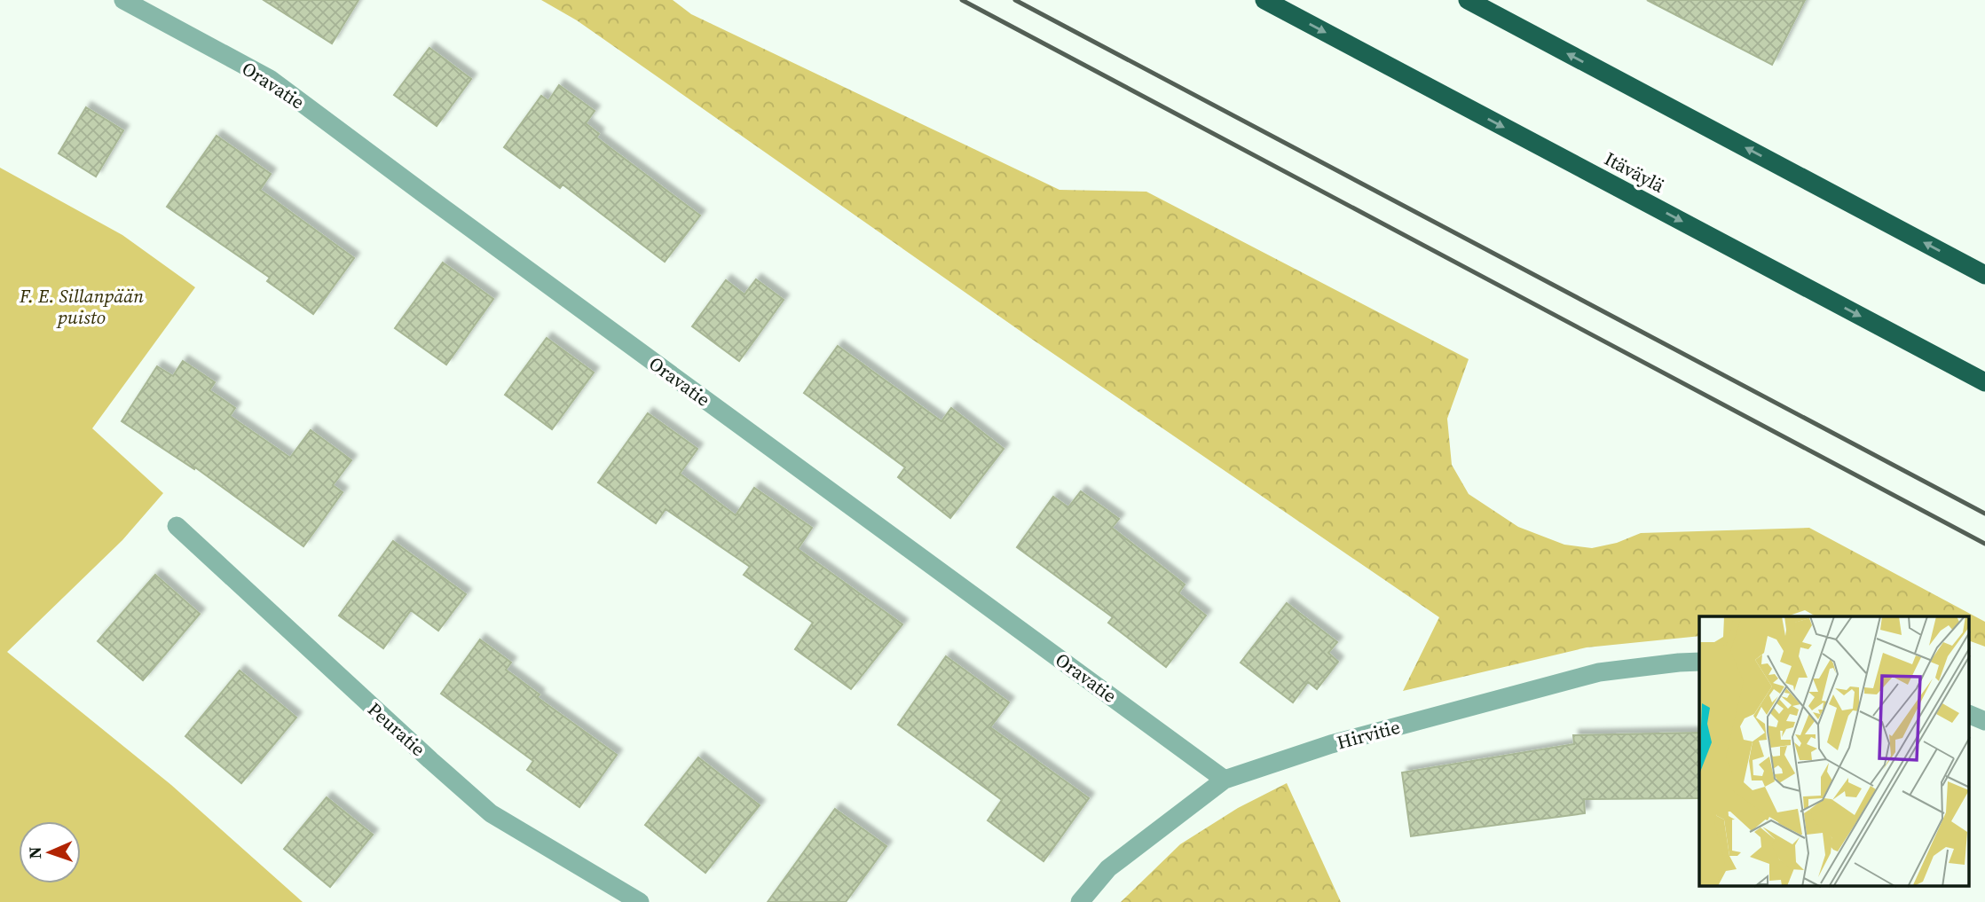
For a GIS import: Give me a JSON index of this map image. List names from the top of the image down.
{
  "streets": {
    "highway": ["Itäväylä"],
    "street": ["Oravatie", "Peuratie", "Hirvitie"]
  },
  "crossings": [
    ["Oravatie", "Hirvitie"]
  ],
  "parks": ["F. E. Sillanpään puisto"],
  "north": "left"
}
